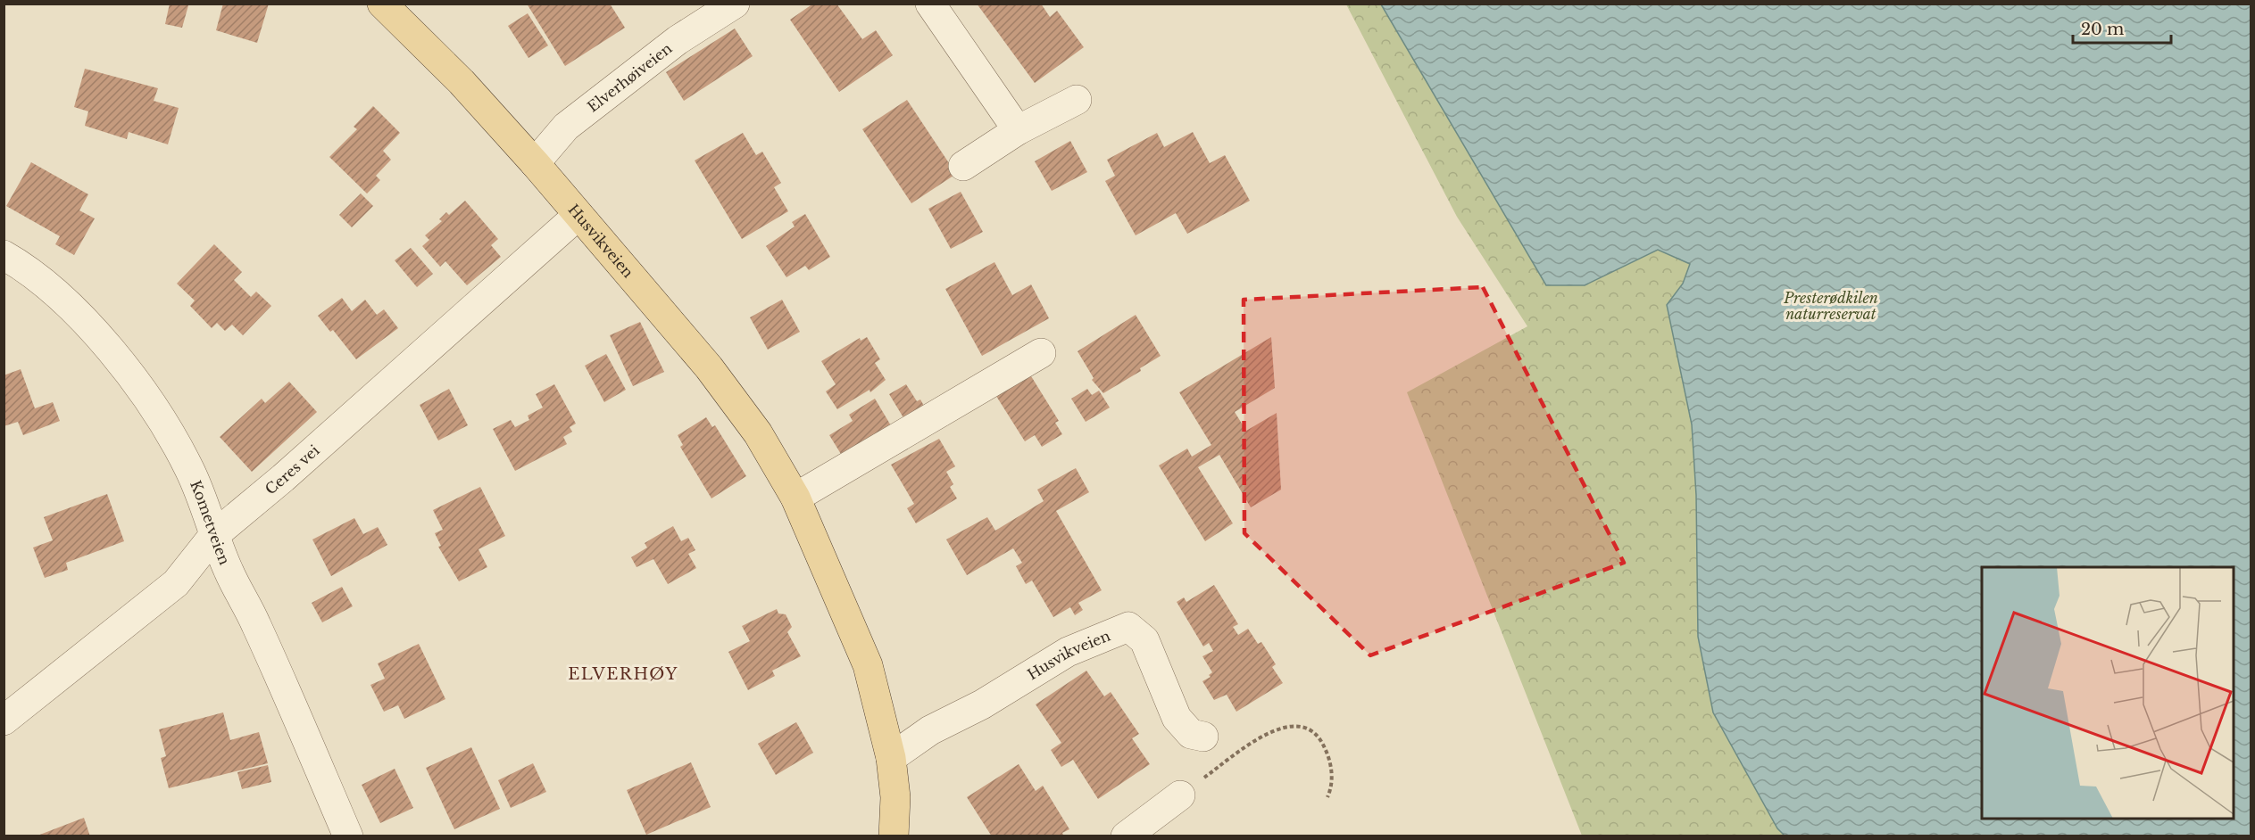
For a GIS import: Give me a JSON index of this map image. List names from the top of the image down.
{
  "streets": {
    "main road": ["Husvikveien"],
    "street": ["Elverhøiveien", "Ceres vei", "Kometveien"]
  },
  "crossings": [
    ["Elverhøiveien", "Husvikveien"],
    ["Husvikveien", "Ceres vei"],
    ["Ceres vei", "Kometveien"]
  ],
  "districts": ["ELVERHØY"],
  "parks": ["Presterødkilen naturreservat"],
  "scale_bar": "20 m"
}
